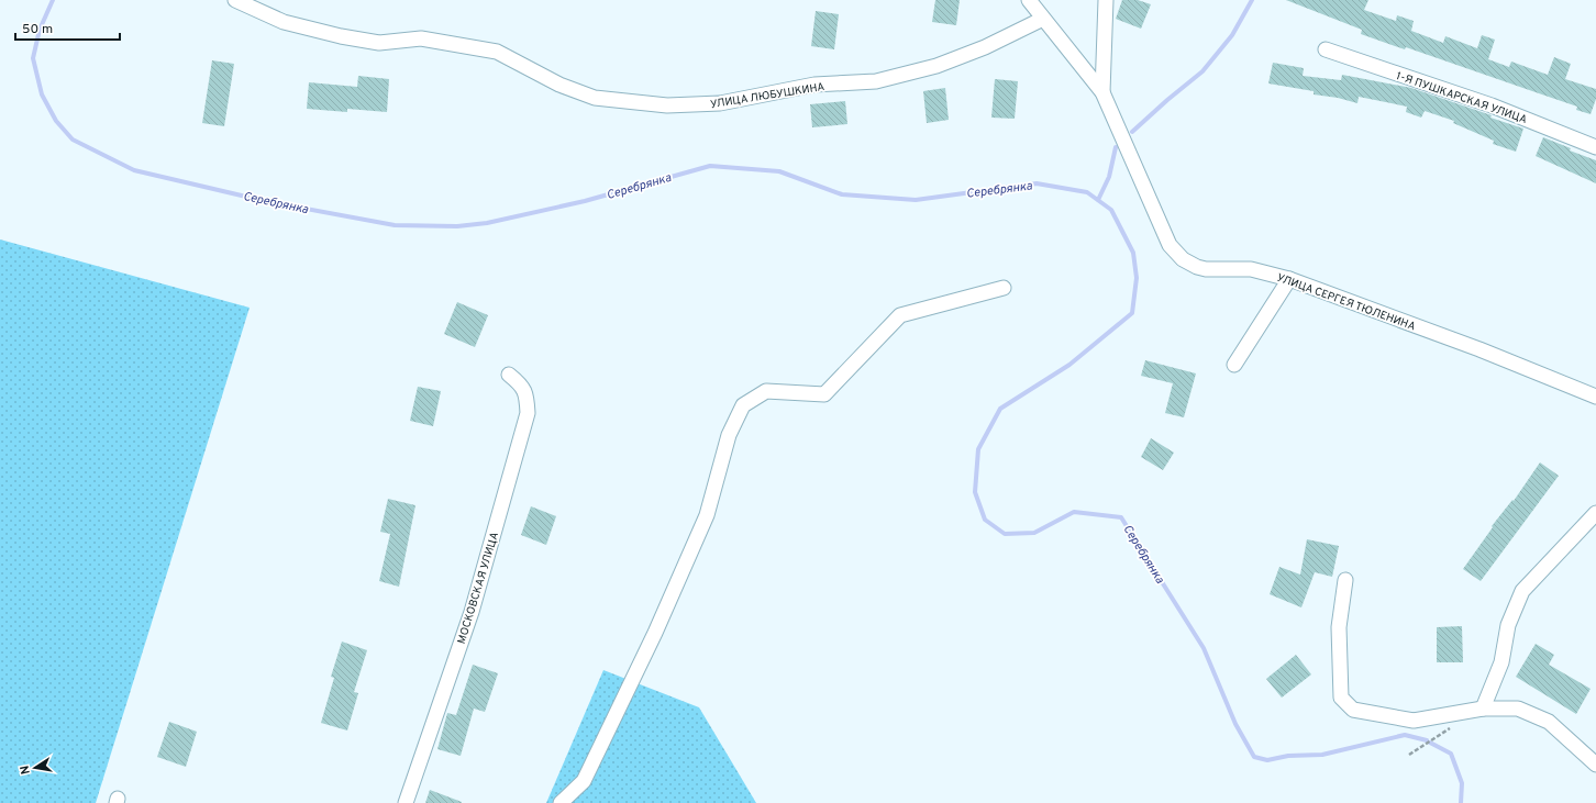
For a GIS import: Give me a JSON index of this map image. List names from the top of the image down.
{
  "streets": {
    "street": [
      "УЛИЦА ЛЮБУШКИНА",
      "1-Я ПУШКАРСКАЯ УЛИЦА",
      "УЛИЦА СЕРГЕЯ ТЮЛЕНИНА",
      "МОСКОВСКАЯ УЛИЦА"
    ]
  },
  "crossings": [
    ["УЛИЦА ЛЮБУШКИНА", "УЛИЦА СЕРГЕЯ ТЮЛЕНИНА"]
  ],
  "water": ["Серебрянка"],
  "scale_bar": "50 m",
  "north": "left"
}
